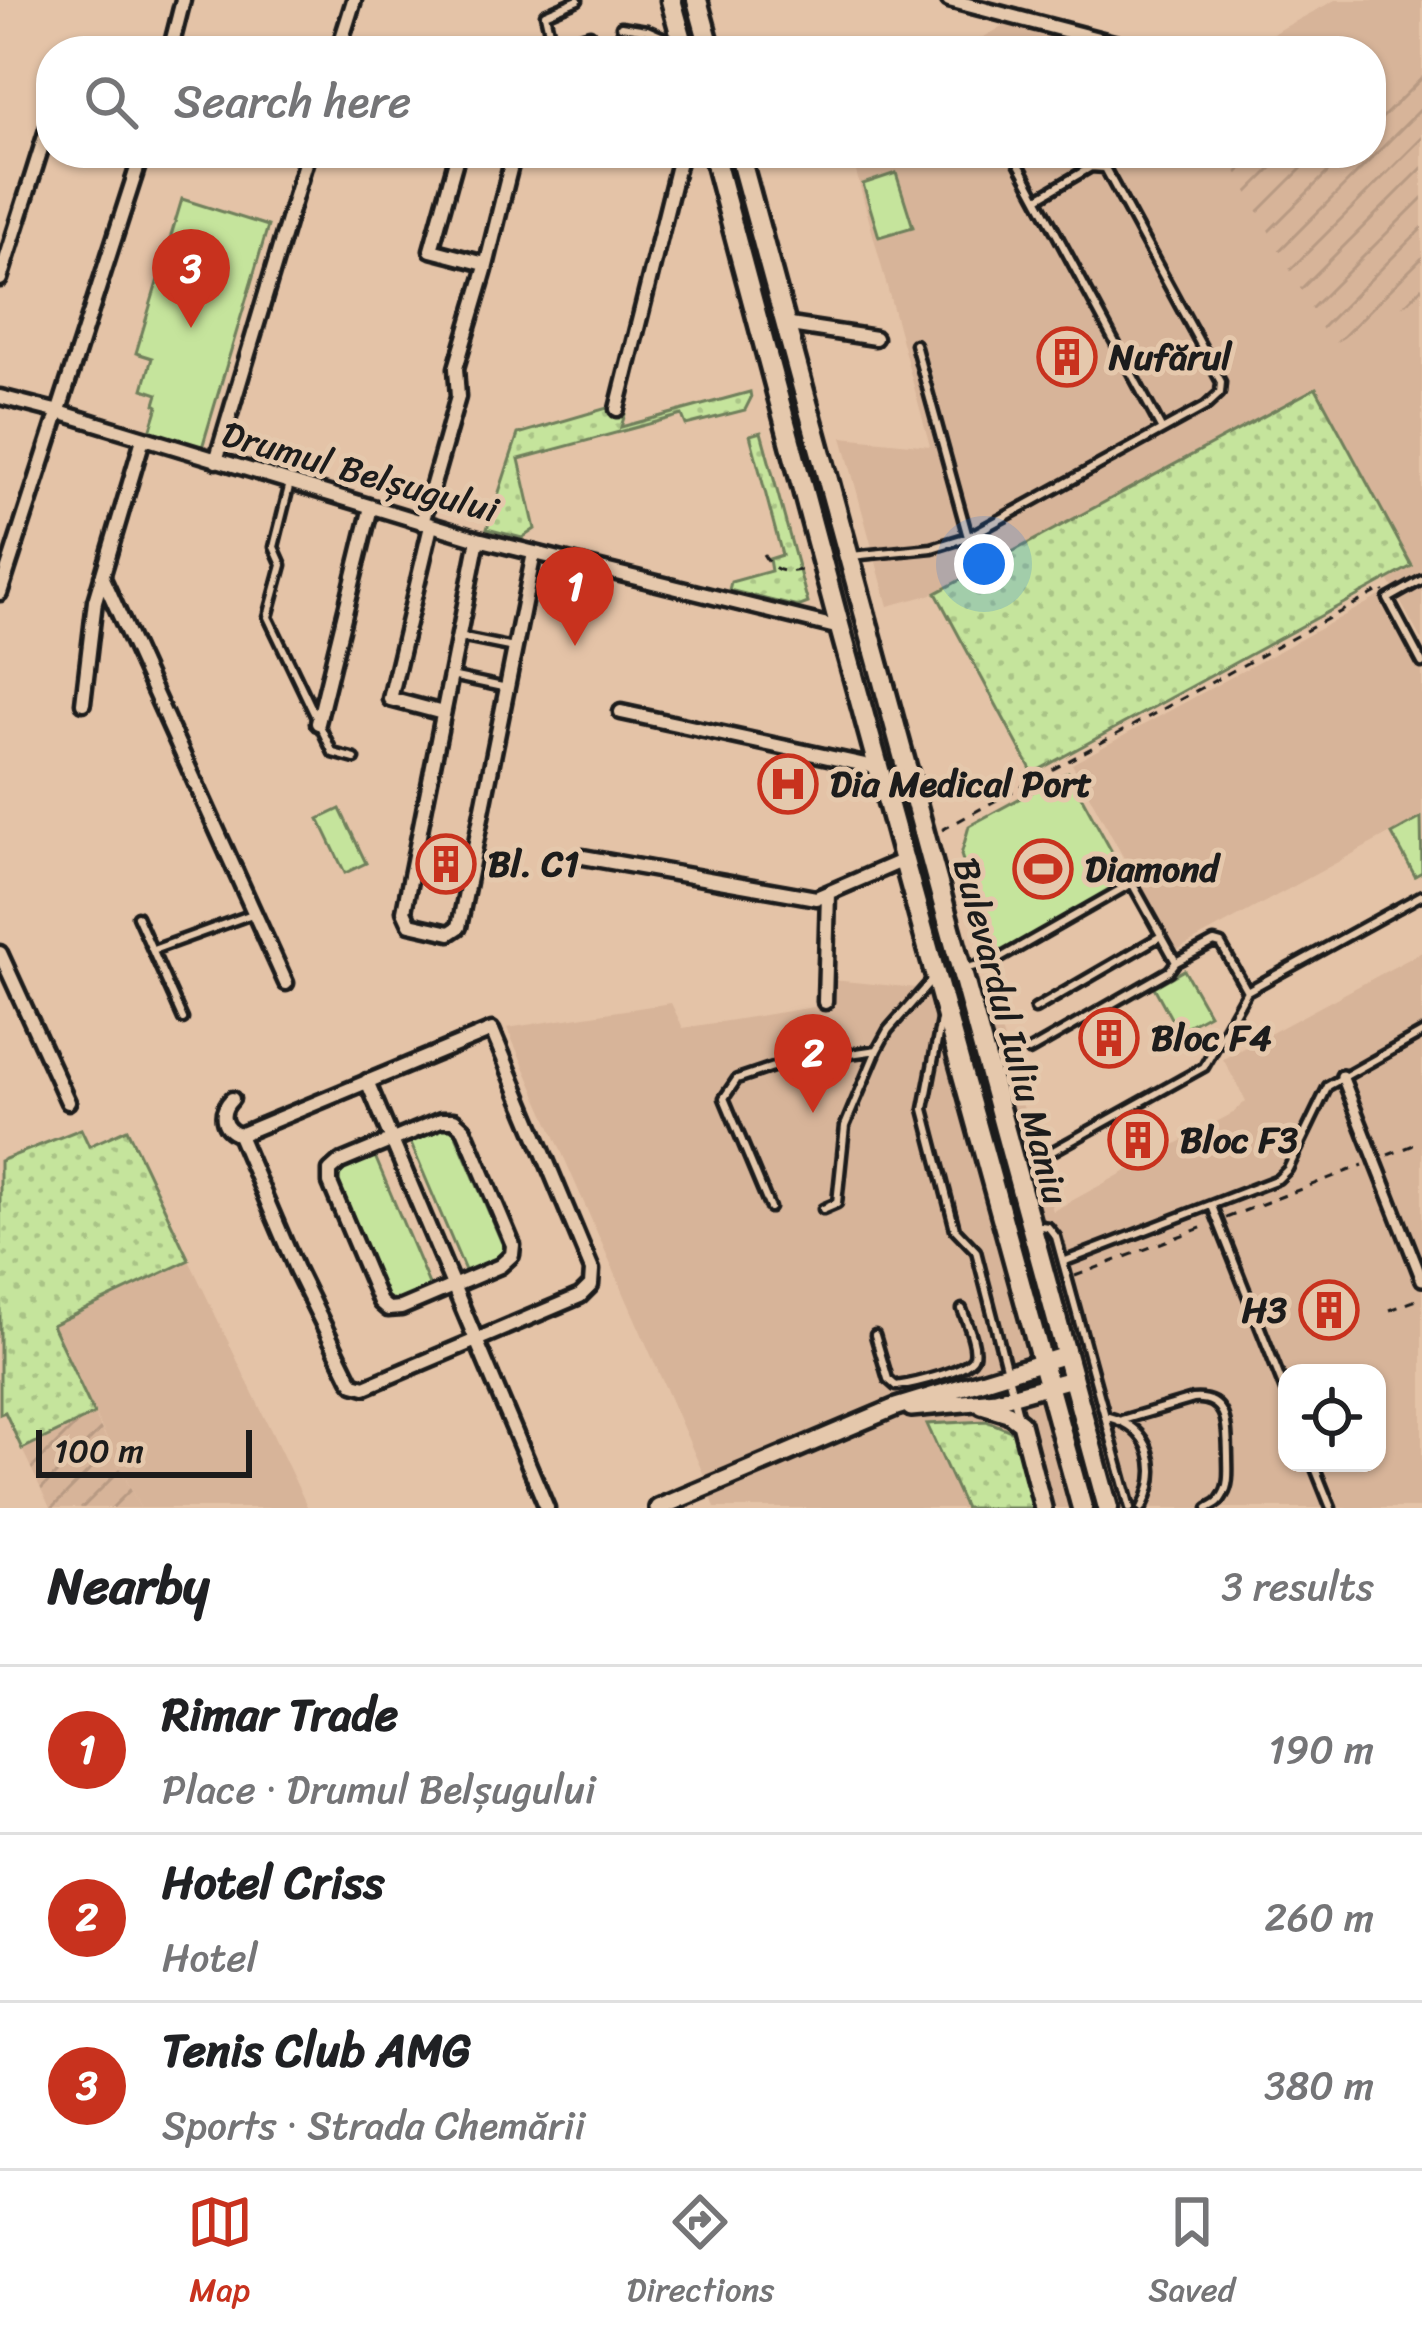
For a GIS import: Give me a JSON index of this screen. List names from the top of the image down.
{
  "streets": {
    "main road": ["Bulevardul Iuliu Maniu"],
    "street": ["Drumul Belșugului"]
  },
  "crossings": [
    ["Drumul Belșugului", "Bulevardul Iuliu Maniu"]
  ],
  "places": {
    "building": [
      "Nufărul",
      "Bl. C1",
      "Bloc F4",
      "Bloc F3",
      "H3"
    ],
    "hospital": ["Dia Medical Port"],
    "sports": ["Diamond"]
  },
  "scale_bar": "100 m",
  "page": {
    "search": "Search here",
    "pins": ["3", "1", "2"],
    "scale": "100 m",
    "heading": ["Nearby", "3 results"],
    "list": [
      {
        "mark": "1",
        "name": "Rimar Trade",
        "note": "Place · Drumul Belșugului",
        "value": "190 m"
      },
      {
        "mark": "2",
        "name": "Hotel Criss",
        "note": "Hotel",
        "value": "260 m"
      },
      {
        "mark": "3",
        "name": "Tenis Club AMG",
        "note": "Sports · Strada Chemării",
        "value": "380 m"
      }
    ],
    "nav": ["Map", "Directions", "Saved"]
  }
}
